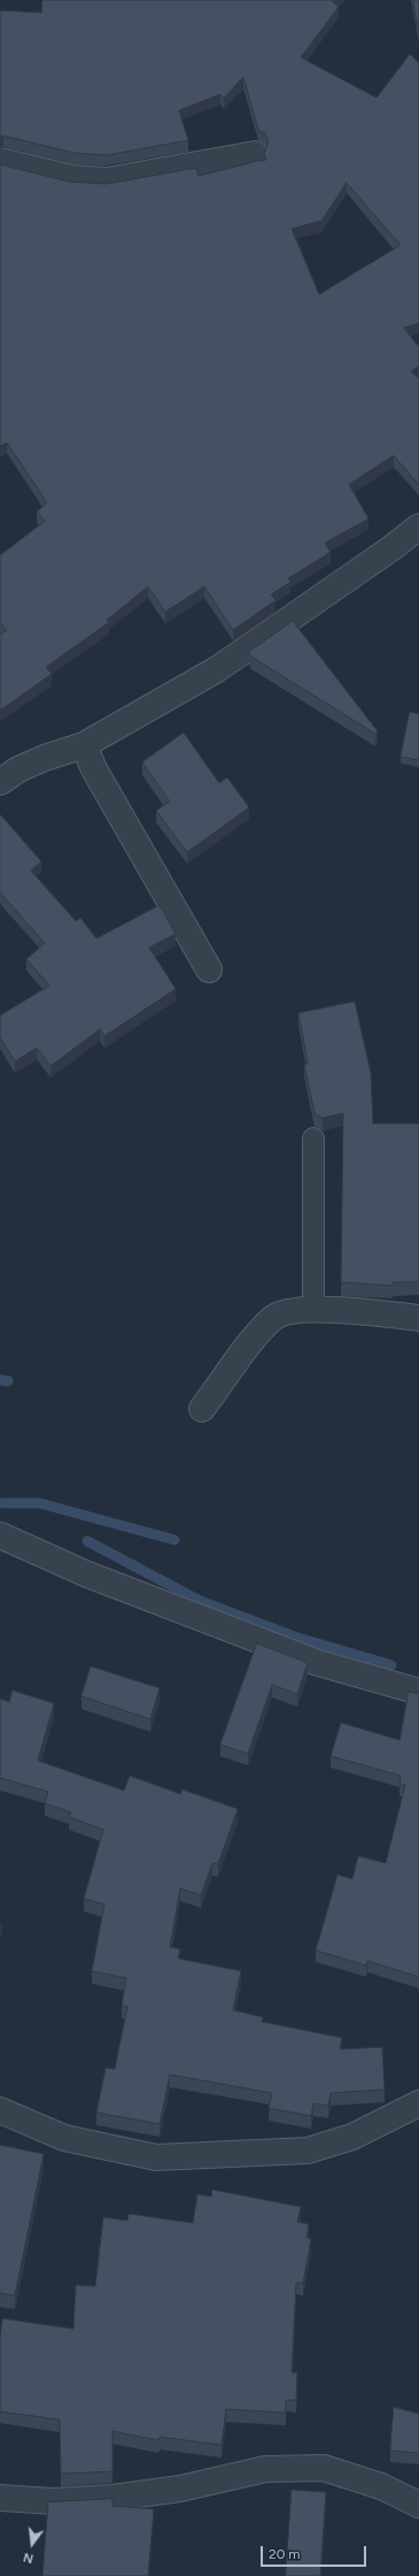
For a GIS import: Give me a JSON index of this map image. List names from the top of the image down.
{
  "scale_bar": "20 m",
  "north": "bottom"
}
